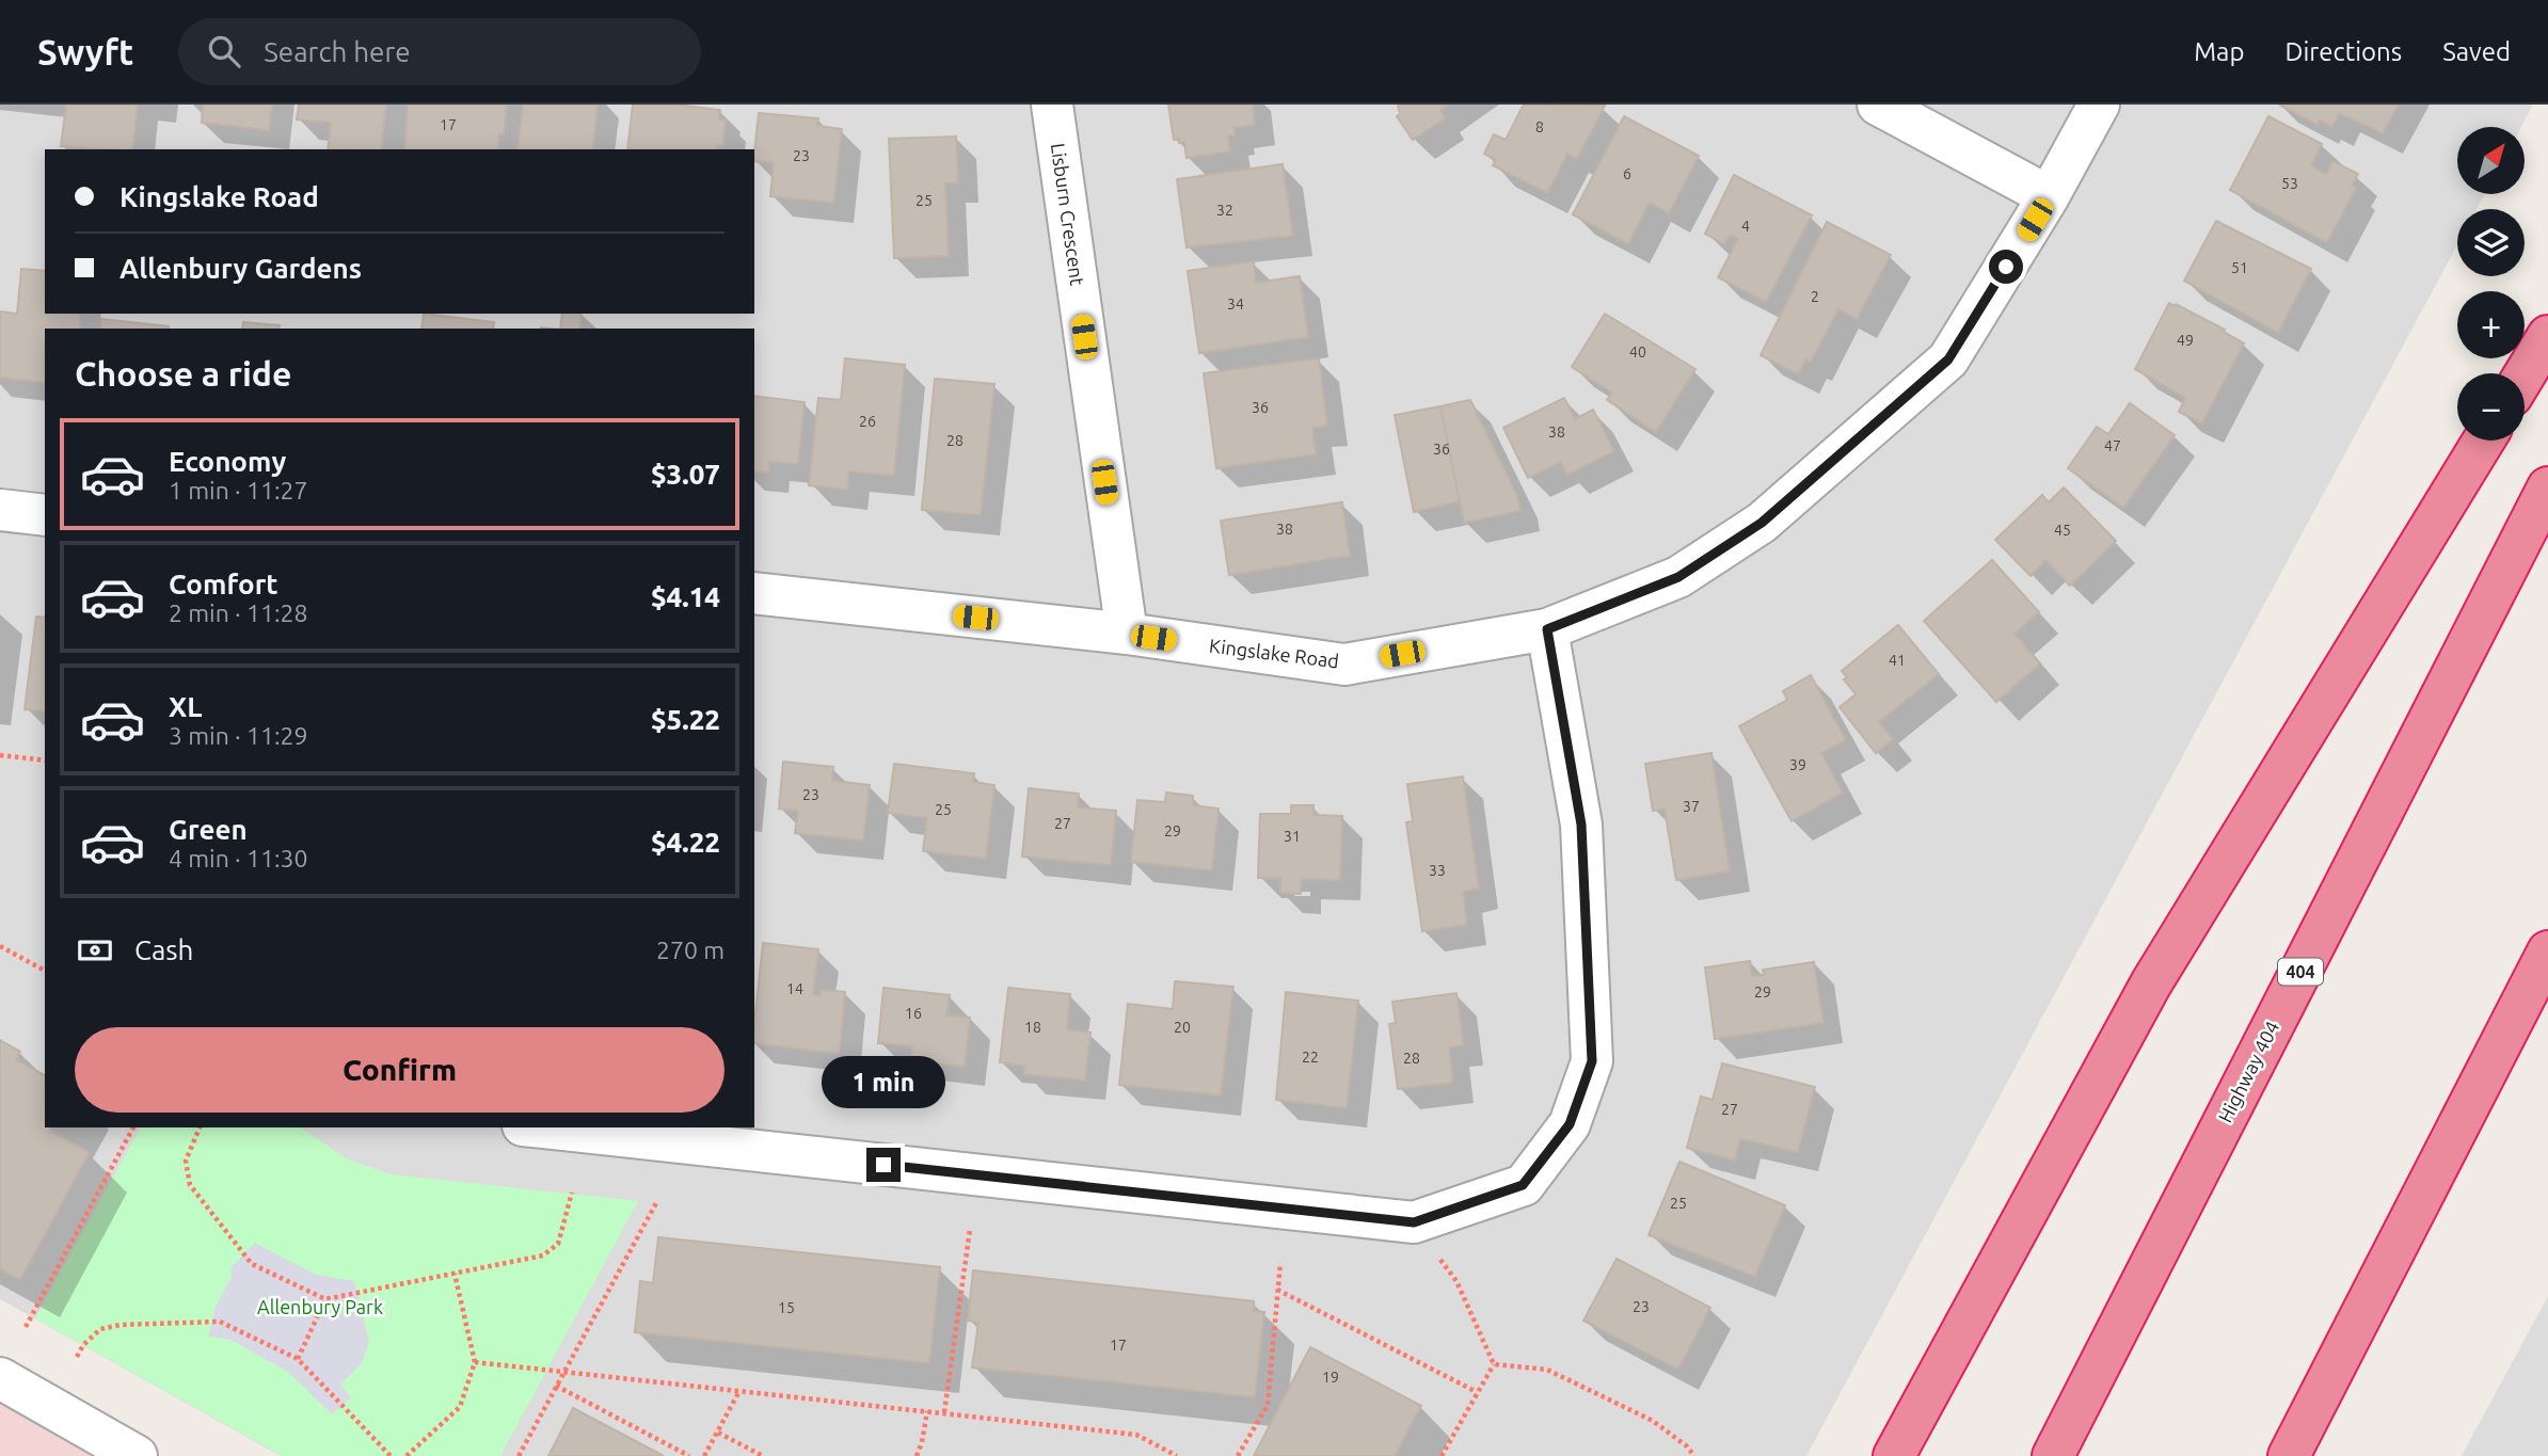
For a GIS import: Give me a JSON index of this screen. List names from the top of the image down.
{
  "streets": {
    "highway": ["404", "Highway 404"],
    "street": ["Lisburn Crescent", "Kingslake Road"]
  },
  "crossings": [
    ["Lisburn Crescent", "Kingslake Road"]
  ],
  "parks": ["Allenbury Park"],
  "house_numbers": [
    "17",
    "8",
    "23",
    "6",
    "53",
    "25",
    "32",
    "4",
    "51",
    "2",
    "34",
    "49",
    "40",
    "36",
    "26",
    "38",
    "28",
    "47",
    "36",
    "38",
    "45",
    "41",
    "39",
    "23",
    "37",
    "25",
    "27",
    "29",
    "31",
    "33",
    "14",
    "29",
    "16",
    "18",
    "20",
    "22",
    "28",
    "27",
    "25",
    "23",
    "15",
    "17",
    "19"
  ],
  "north": "top right",
  "page": {
    "header": "Swyft",
    "search": "Search here",
    "nav": ["Map", "Directions", "Saved"],
    "map_buttons": ["+", "−"],
    "banner": ["Kingslake Road", "Allenbury Gardens"],
    "heading": "Choose a ride",
    "list": [
      {
        "name": "Economy",
        "note": "1 min · 11:27",
        "value": "$3.07"
      },
      {
        "name": "Comfort",
        "note": "2 min · 11:28",
        "value": "$4.14"
      },
      {
        "name": "XL",
        "note": "3 min · 11:29",
        "value": "$5.22"
      },
      {
        "name": "Green",
        "note": "4 min · 11:30",
        "value": "$4.22"
      }
    ],
    "pay": ["Cash", "270 m"],
    "buttons": "Confirm",
    "bubble": "1 min"
  }
}
